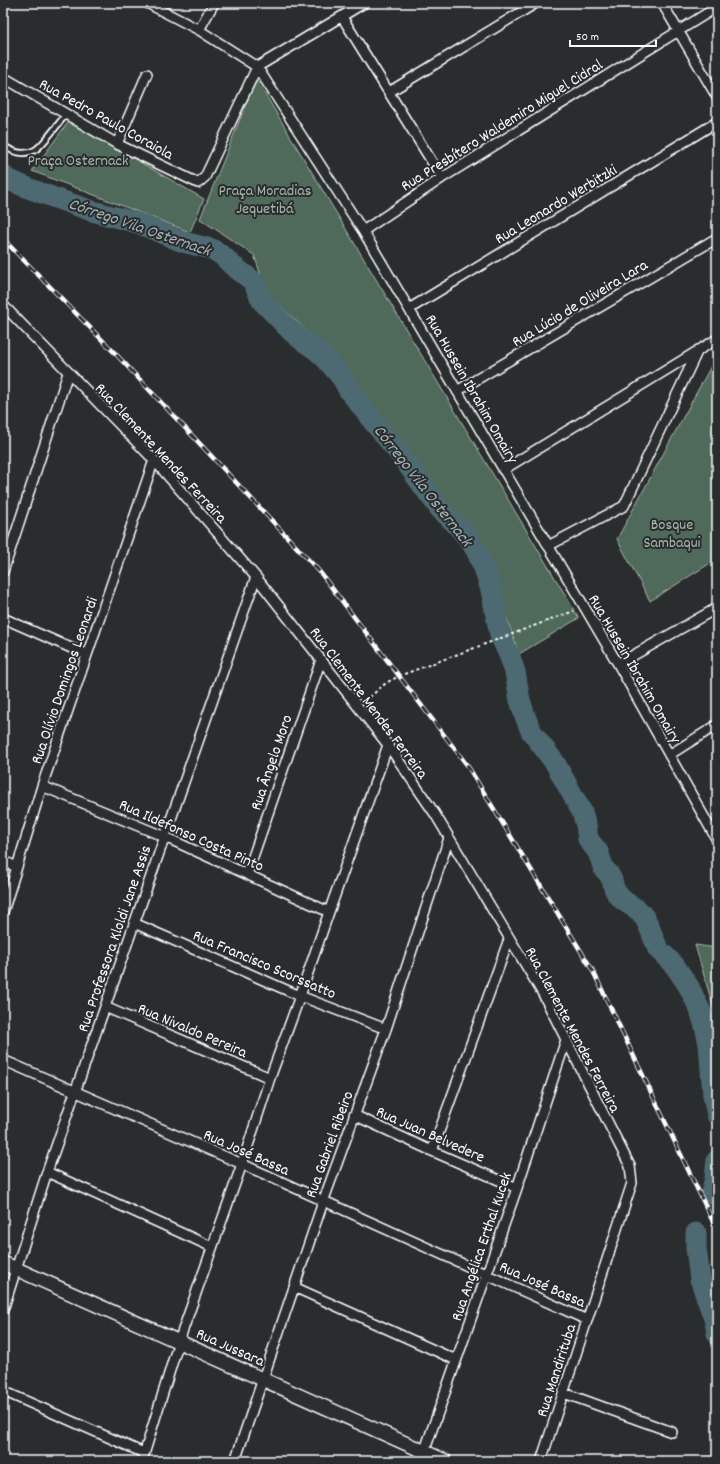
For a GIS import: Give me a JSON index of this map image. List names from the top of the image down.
{
  "streets": {
    "street": [
      "Rua Pedro Paulo Coraiola",
      "Rua Presbítero Waldemiro Miguel Cidral",
      "Rua Leonardo Werbitzki",
      "Rua Lúcio de Oliveira Lara",
      "Rua Hussein Ibrahim Omairy",
      "Rua Clemente Mendes Ferreira",
      "Rua Olívio Domingos Leonardi",
      "Rua Ângelo Moro",
      "Rua Ildefonso Costa Pinto",
      "Rua Professora Kloldi Jane Assis",
      "Rua Francisco Scorssatto",
      "Rua Nivaldo Pereira",
      "Rua Juan Belvedere",
      "Rua Gabriel Ribeiro",
      "Rua José Bassa",
      "Rua Angélica Erthal Kucek",
      "Rua Jussara",
      "Rua Mandirituba"
    ]
  },
  "crossings": [
    ["Rua Pedro Paulo Coraiola", "Rua Hussein Ibrahim Omairy"],
    ["Rua Presbítero Waldemiro Miguel Cidral", "Rua Hussein Ibrahim Omairy"],
    ["Rua Leonardo Werbitzki", "Rua Hussein Ibrahim Omairy"],
    ["Rua Lúcio de Oliveira Lara", "Rua Hussein Ibrahim Omairy"],
    ["Rua Clemente Mendes Ferreira", "Rua Olívio Domingos Leonardi"],
    ["Rua Clemente Mendes Ferreira", "Rua Ângelo Moro"],
    ["Rua Clemente Mendes Ferreira", "Rua Professora Kloldi Jane Assis"],
    ["Rua Clemente Mendes Ferreira", "Rua Gabriel Ribeiro"],
    ["Rua Clemente Mendes Ferreira", "Rua Angélica Erthal Kucek"],
    ["Rua Clemente Mendes Ferreira", "Rua Mandirituba"],
    ["Rua Olívio Domingos Leonardi", "Rua Ildefonso Costa Pinto"],
    ["Rua Ângelo Moro", "Rua Ildefonso Costa Pinto"],
    ["Rua Ildefonso Costa Pinto", "Rua Professora Kloldi Jane Assis"],
    ["Rua Professora Kloldi Jane Assis", "Rua Francisco Scorssatto"],
    ["Rua Professora Kloldi Jane Assis", "Rua Nivaldo Pereira"],
    ["Rua Professora Kloldi Jane Assis", "Rua José Bassa"],
    ["Rua Professora Kloldi Jane Assis", "Rua Jussara"],
    ["Rua Francisco Scorssatto", "Rua Gabriel Ribeiro"],
    ["Rua Juan Belvedere", "Rua Gabriel Ribeiro"],
    ["Rua Juan Belvedere", "Rua Angélica Erthal Kucek"],
    ["Rua Gabriel Ribeiro", "Rua José Bassa"],
    ["Rua Gabriel Ribeiro", "Rua Jussara"],
    ["Rua José Bassa", "Rua Angélica Erthal Kucek"],
    ["Rua José Bassa", "Rua Mandirituba"],
    ["Rua Angélica Erthal Kucek", "Rua Jussara"]
  ],
  "water": ["Córrego Vila Osternack"],
  "parks": ["Praça Osternack", "Praça Moradias Jequetibá", "Bosque Sambaqui"],
  "scale_bar": "50 m"
}
